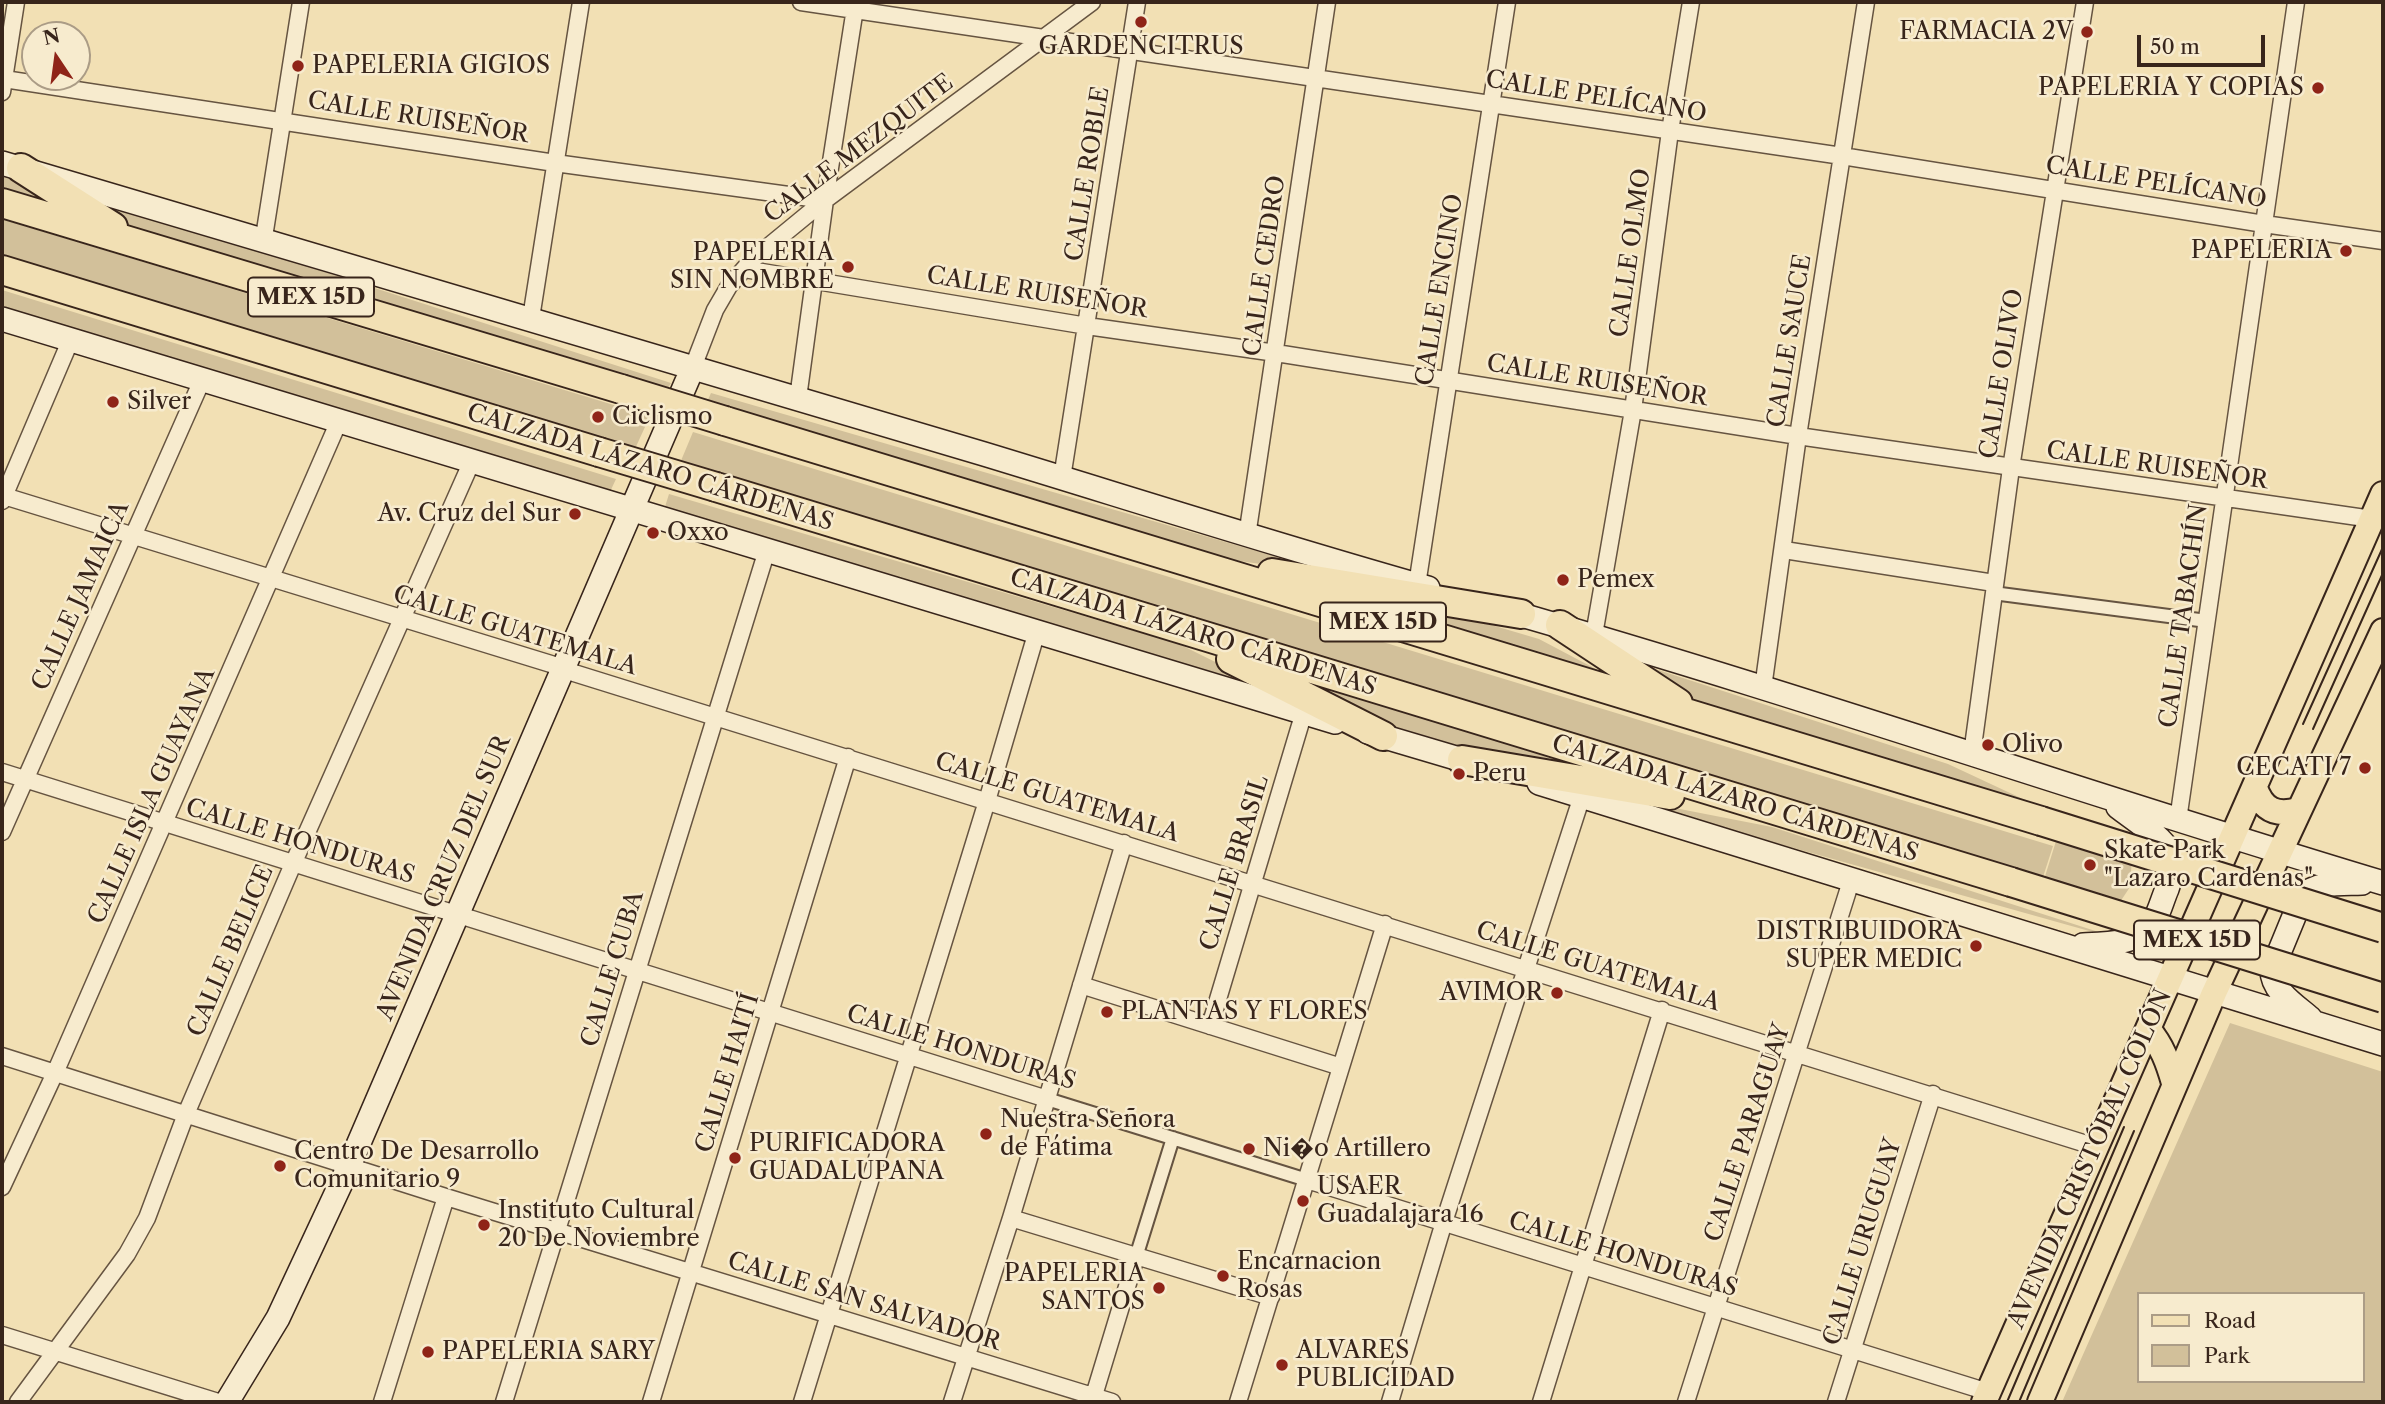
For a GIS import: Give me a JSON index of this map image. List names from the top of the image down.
{
  "streets": {
    "highway": ["MEX 15D", "CALZADA LÁZARO CÁRDENAS"],
    "main road": ["AVENIDA CRUZ DEL SUR", "AVENIDA CRISTÓBAL COLÓN"],
    "street": [
      "CALLE PELÍCANO",
      "CALLE RUISEÑOR",
      "CALLE MEZQUITE",
      "CALLE ROBLE",
      "CALLE OLMO",
      "CALLE CEDRO",
      "CALLE ENCINO",
      "CALLE SAUCE",
      "CALLE OLIVO",
      "CALLE JAMAICA",
      "CALLE TABACHÍN",
      "CALLE GUATEMALA",
      "CALLE ISLA GUAYANA",
      "CALLE HONDURAS",
      "CALLE BRASIL",
      "CALLE BELICE",
      "CALLE CUBA",
      "CALLE HAITÍ",
      "CALLE PARAGUAY",
      "CALLE URUGUAY",
      "CALLE SAN SALVADOR"
    ]
  },
  "crossings": [
    ["CALLE PELÍCANO", "CALLE MEZQUITE"],
    ["CALLE PELÍCANO", "CALLE ROBLE"],
    ["CALLE PELÍCANO", "CALLE OLMO"],
    ["CALLE PELÍCANO", "CALLE CEDRO"],
    ["CALLE PELÍCANO", "CALLE ENCINO"],
    ["CALLE PELÍCANO", "CALLE SAUCE"],
    ["CALLE PELÍCANO", "CALLE OLIVO"],
    ["CALLE PELÍCANO", "CALLE TABACHÍN"],
    ["CALLE RUISEÑOR", "CALLE MEZQUITE"],
    ["CALLE RUISEÑOR", "CALLE ROBLE"],
    ["CALLE RUISEÑOR", "CALLE OLMO"],
    ["CALLE RUISEÑOR", "CALLE CEDRO"],
    ["CALLE RUISEÑOR", "CALLE ENCINO"],
    ["CALLE RUISEÑOR", "CALLE SAUCE"],
    ["CALLE RUISEÑOR", "CALLE OLIVO"],
    ["CALLE RUISEÑOR", "CALLE TABACHÍN"],
    ["CALLE RUISEÑOR", "AVENIDA CRISTÓBAL COLÓN"],
    ["CALLE MEZQUITE", "AVENIDA CRUZ DEL SUR"],
    ["CALZADA LÁZARO CÁRDENAS", "CALLE JAMAICA"],
    ["CALZADA LÁZARO CÁRDENAS", "CALLE ISLA GUAYANA"],
    ["CALZADA LÁZARO CÁRDENAS", "CALLE BRASIL"],
    ["CALZADA LÁZARO CÁRDENAS", "AVENIDA CRUZ DEL SUR"],
    ["CALZADA LÁZARO CÁRDENAS", "CALLE BELICE"],
    ["CALZADA LÁZARO CÁRDENAS", "CALLE CUBA"],
    ["CALZADA LÁZARO CÁRDENAS", "CALLE PARAGUAY"],
    ["CALZADA LÁZARO CÁRDENAS", "AVENIDA CRISTÓBAL COLÓN"],
    ["CALLE JAMAICA", "CALLE GUATEMALA"],
    ["CALLE JAMAICA", "CALLE HONDURAS"],
    ["CALLE GUATEMALA", "CALLE ISLA GUAYANA"],
    ["CALLE GUATEMALA", "CALLE BRASIL"],
    ["CALLE GUATEMALA", "AVENIDA CRUZ DEL SUR"],
    ["CALLE GUATEMALA", "CALLE BELICE"],
    ["CALLE GUATEMALA", "CALLE CUBA"],
    ["CALLE GUATEMALA", "CALLE HAITÍ"],
    ["CALLE GUATEMALA", "CALLE PARAGUAY"],
    ["CALLE GUATEMALA", "AVENIDA CRISTÓBAL COLÓN"],
    ["CALLE GUATEMALA", "CALLE URUGUAY"],
    ["CALLE ISLA GUAYANA", "CALLE HONDURAS"],
    ["CALLE ISLA GUAYANA", "CALLE SAN SALVADOR"],
    ["CALLE HONDURAS", "AVENIDA CRUZ DEL SUR"],
    ["CALLE HONDURAS", "CALLE BELICE"],
    ["CALLE HONDURAS", "CALLE CUBA"],
    ["CALLE HONDURAS", "CALLE HAITÍ"],
    ["CALLE HONDURAS", "CALLE PARAGUAY"],
    ["CALLE HONDURAS", "AVENIDA CRISTÓBAL COLÓN"],
    ["CALLE HONDURAS", "CALLE URUGUAY"],
    ["AVENIDA CRUZ DEL SUR", "CALLE SAN SALVADOR"],
    ["CALLE BELICE", "CALLE SAN SALVADOR"],
    ["CALLE CUBA", "CALLE SAN SALVADOR"],
    ["CALLE HAITÍ", "CALLE SAN SALVADOR"]
  ],
  "places": [
    "GARDENCITRUS",
    "FARMACIA 2V",
    "PAPELERIA GIGIOS",
    "PAPELERIA Y COPIAS",
    "PAPELERIA",
    "PAPELERIA SIN NOMBRE",
    "Silver",
    "Ciclismo",
    "Av. Cruz del Sur",
    "Oxxo",
    "Pemex",
    "Olivo",
    "CECATI 7",
    "Peru",
    "Skate Park \"Lazaro Cardenas\"",
    "DISTRIBUIDORA SUPER MEDIC",
    "AVIMOR",
    "PLANTAS Y FLORES",
    "Nuestra Señora de Fátima",
    "Ni�o Artillero",
    "PURIFICADORA GUADALUPANA",
    "Centro De Desarrollo Comunitario 9",
    "USAER Guadalajara 16",
    "Instituto Cultural 20 De Noviembre",
    "Encarnacion Rosas",
    "PAPELERIA SANTOS",
    "PAPELERIA SARY",
    "ALVARES PUBLICIDAD"
  ],
  "legend": ["Road", "Park"],
  "scale_bar": "50 m",
  "north": "top"
}
